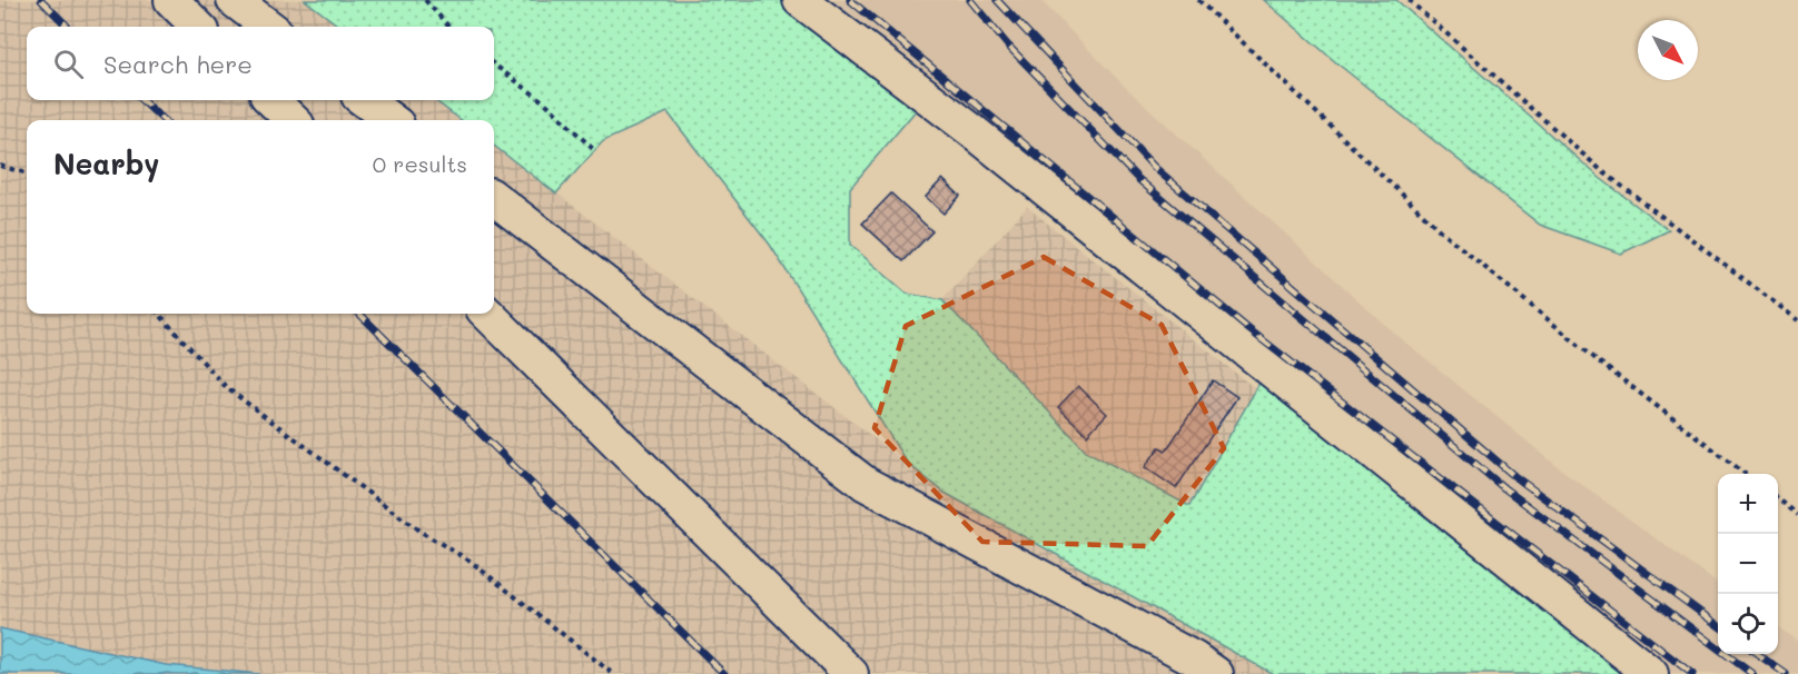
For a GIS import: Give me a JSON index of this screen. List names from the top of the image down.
{
  "north": "bottom right",
  "page": {
    "search": "Search here",
    "heading": ["Nearby", "0 results"],
    "map_buttons": ["+", "−"]
  }
}
